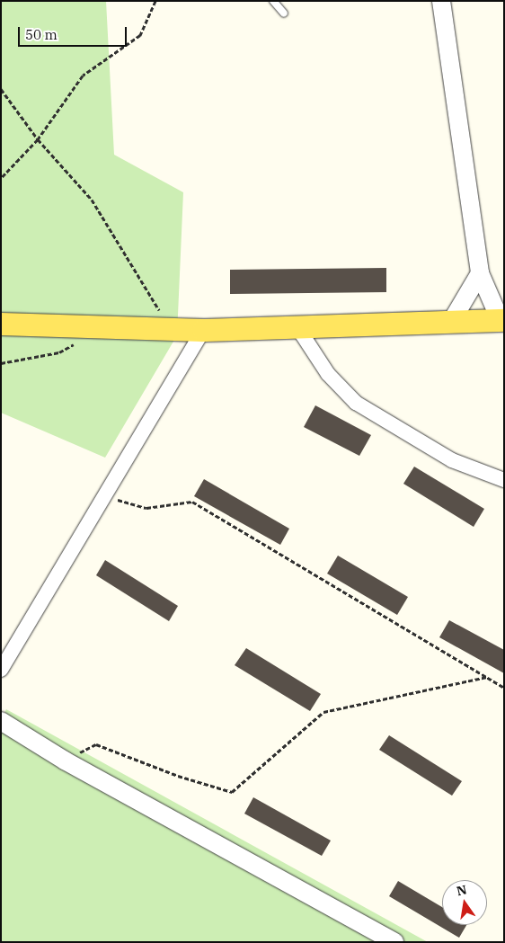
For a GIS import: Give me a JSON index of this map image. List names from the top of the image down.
{
  "scale_bar": "50 m",
  "north": "top"
}
